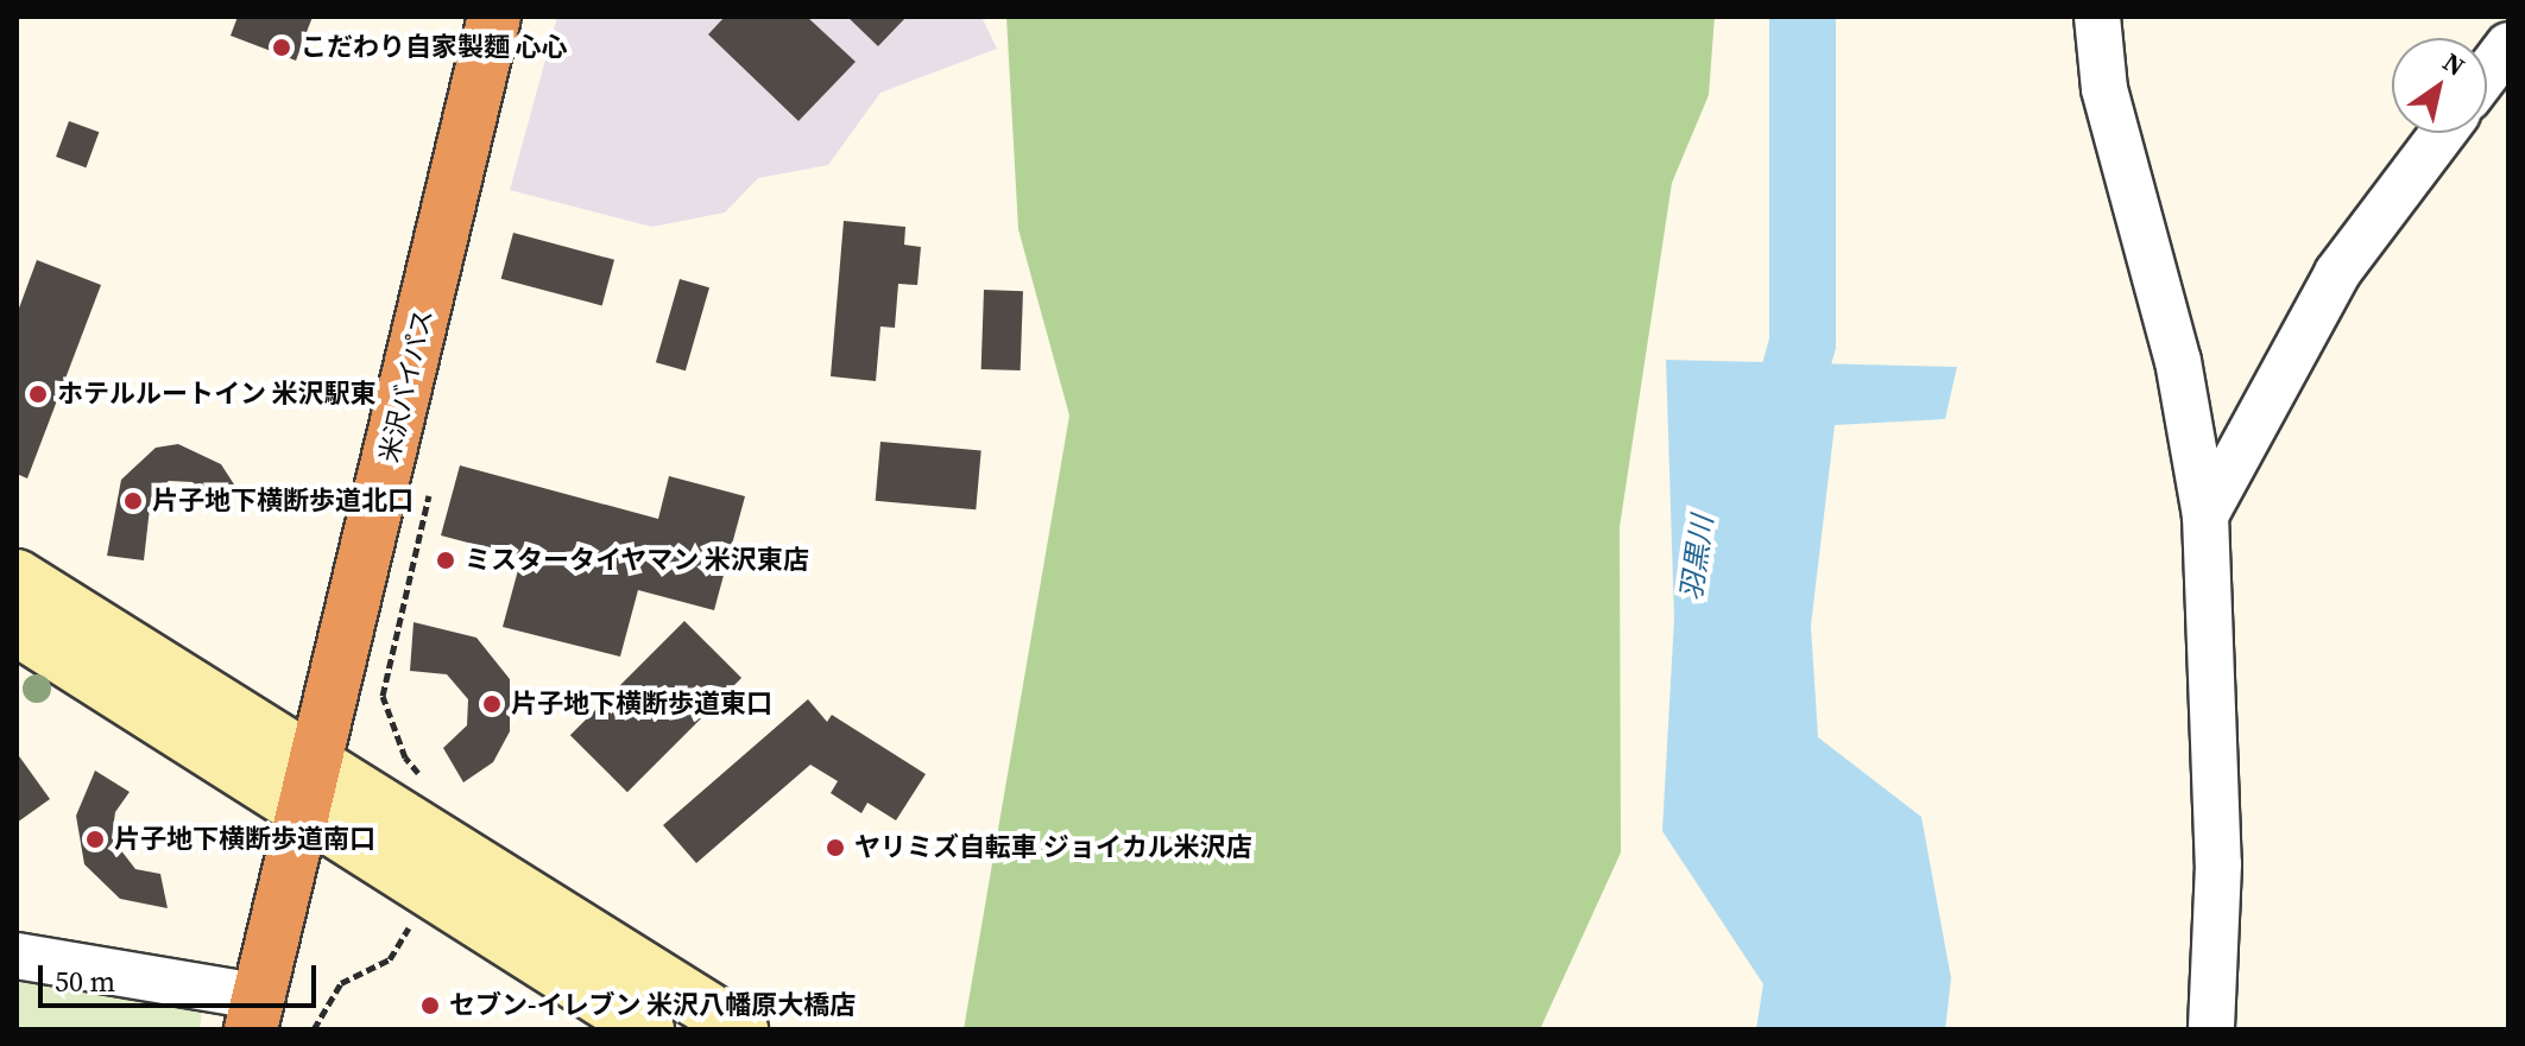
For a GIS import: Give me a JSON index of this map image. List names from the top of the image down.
{
  "streets": {
    "highway": ["米沢バイパス"]
  },
  "water": ["羽黒川"],
  "places": [
    "こだわり自家製麵 心心",
    "ホテルルートイン 米沢駅東",
    "片子地下横断歩道北口",
    "ミスタータイヤマン 米沢東店",
    "片子地下横断歩道東口",
    "片子地下横断歩道南口",
    "ヤリミズ自転車 ジョイカル米沢店",
    "セブン-イレブン 米沢八幡原大橋店"
  ],
  "scale_bar": "50 m",
  "north": "top right"
}
